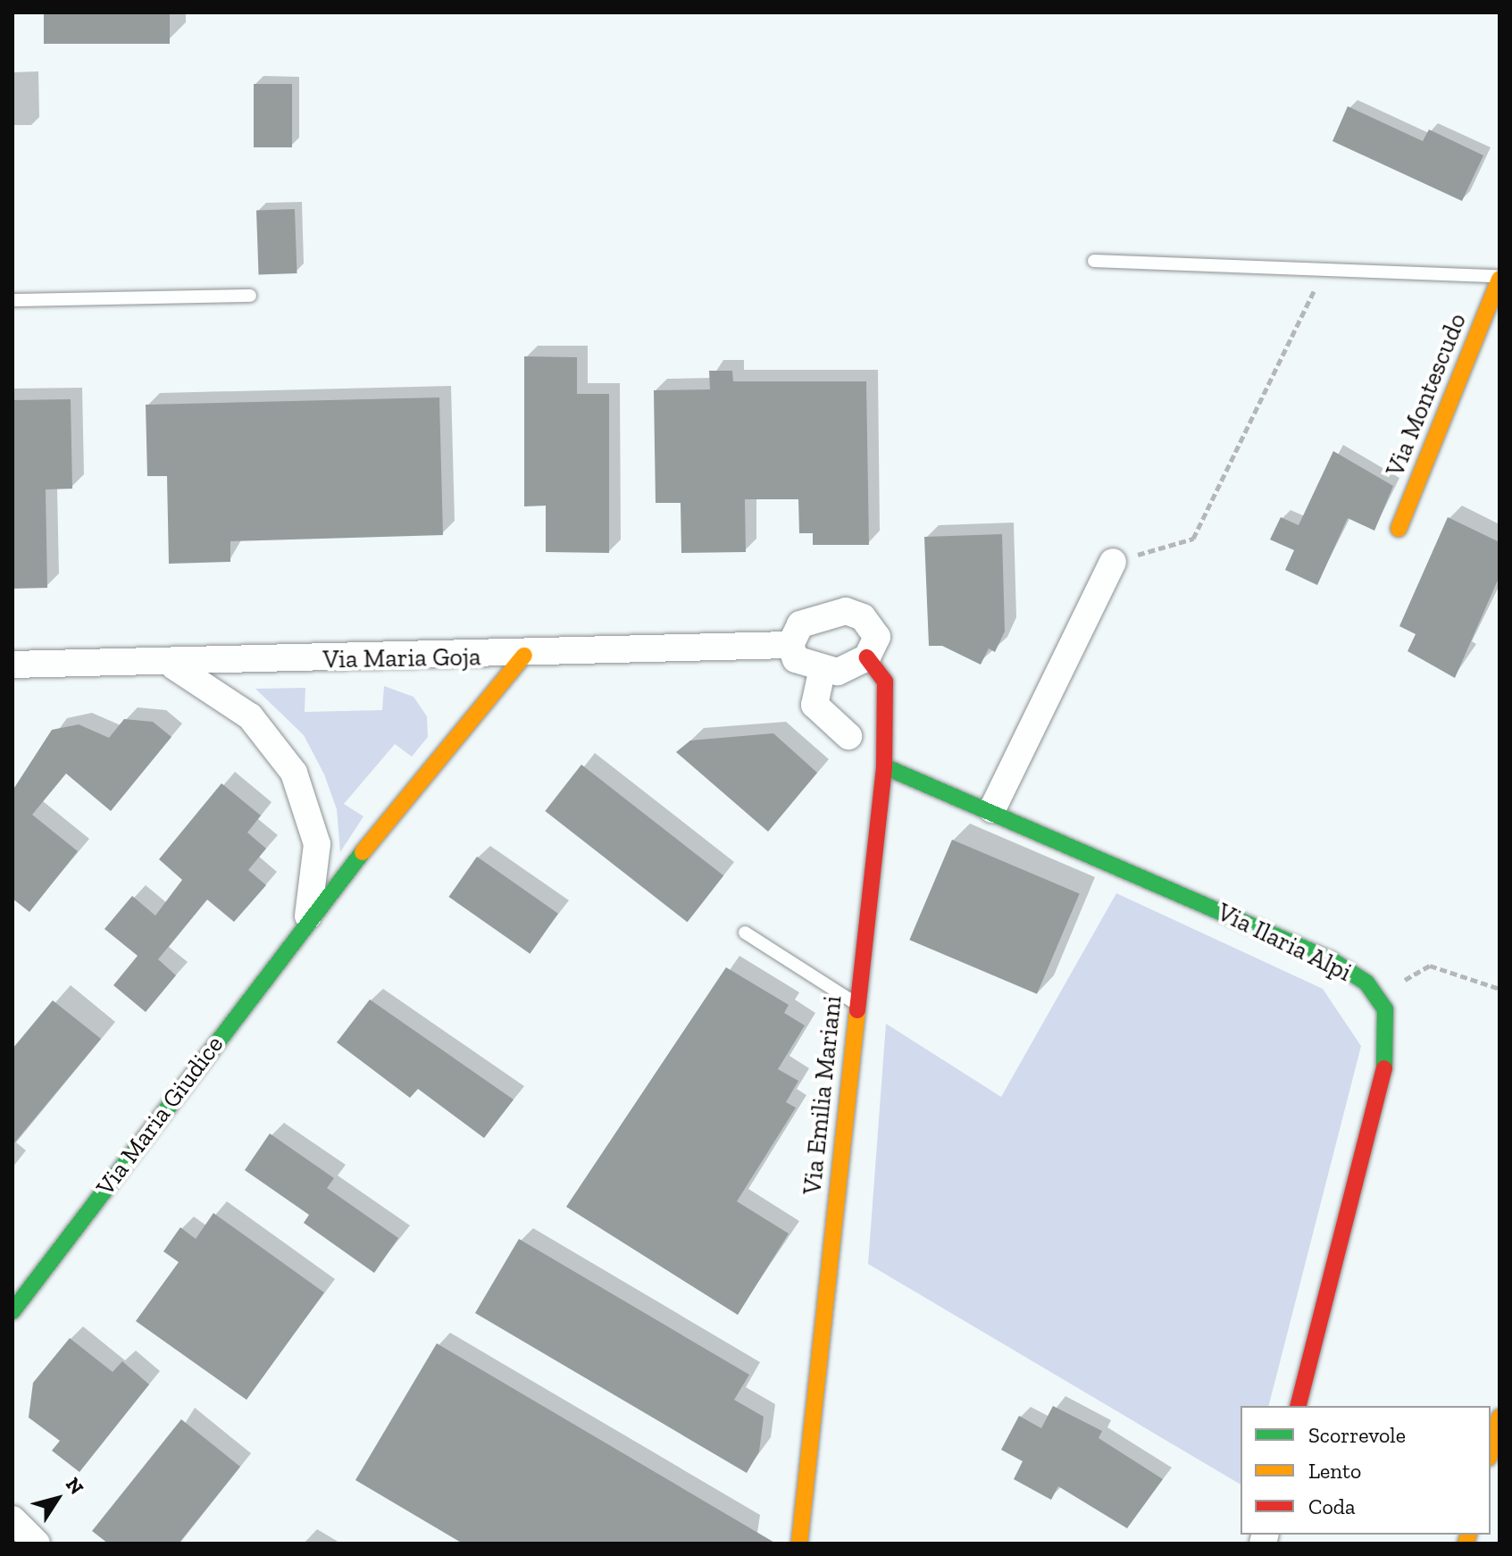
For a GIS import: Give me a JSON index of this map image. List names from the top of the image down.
{
  "streets": {
    "main road": [
      "Via Montescudo",
      "Via Ilaria Alpi",
      "Via Emilia Mariani",
      "Via Maria Giudice"
    ],
    "street": ["Via Maria Goja"]
  },
  "crossings": [
    ["Via Maria Goja", "Via Emilia Mariani"],
    ["Via Maria Goja", "Via Maria Giudice"],
    ["Via Ilaria Alpi", "Via Emilia Mariani"]
  ],
  "legend": ["Scorrevole", "Lento", "Coda"],
  "north": "top right"
}
